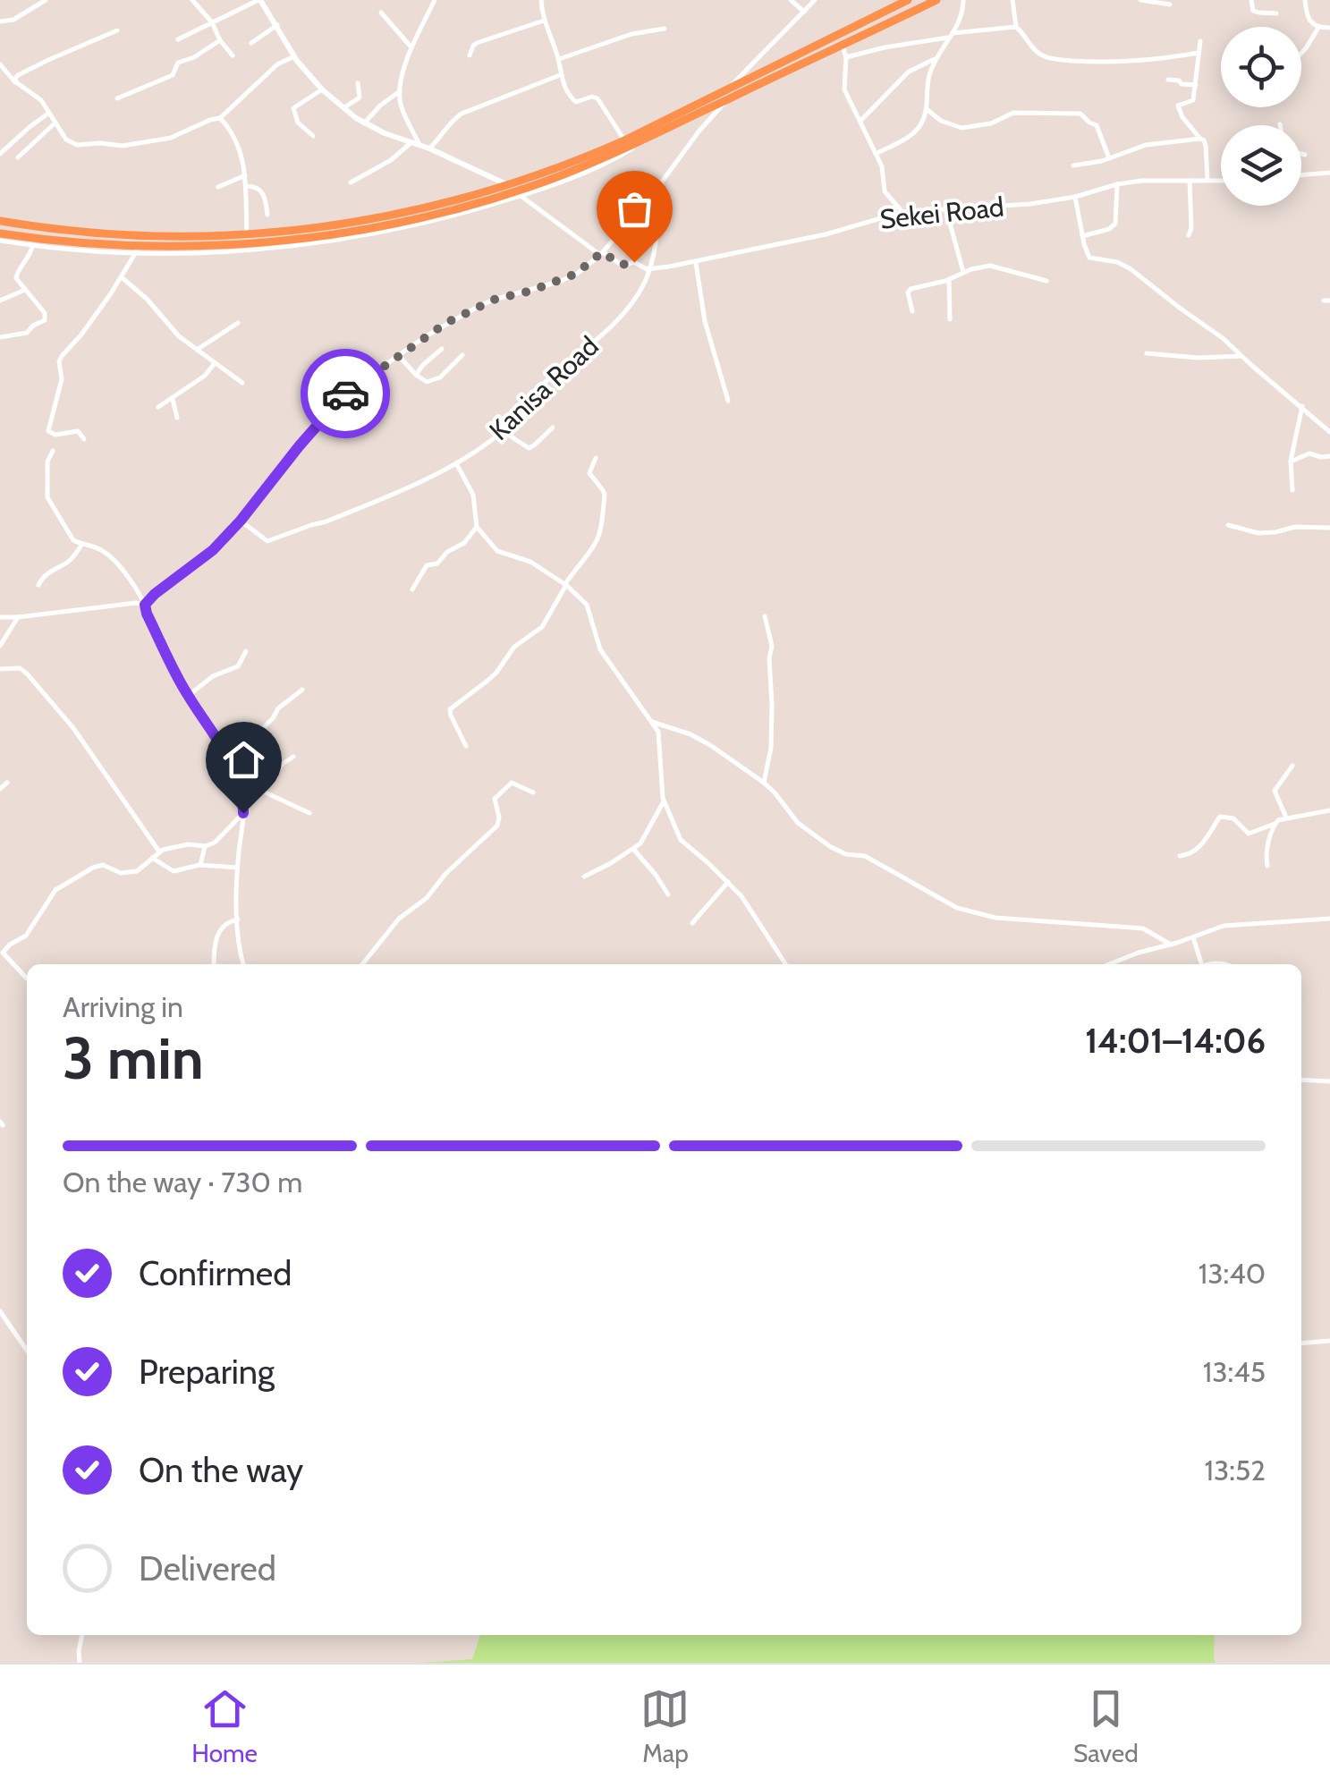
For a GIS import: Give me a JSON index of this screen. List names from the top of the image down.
{
  "streets": {
    "street": ["Sekei Road", "Kanisa Road"]
  },
  "crossings": [
    ["Sekei Road", "Kanisa Road"]
  ],
  "page": {
    "heading": ["3 min", "Arriving in", "14:01–14:06"],
    "bar": "On the way · 730 m",
    "list": [
      ["Confirmed", "13:40"],
      ["Preparing", "13:45"],
      ["On the way", "13:52"],
      "Delivered"
    ],
    "tabs": ["Home", "Map", "Saved"]
  }
}
